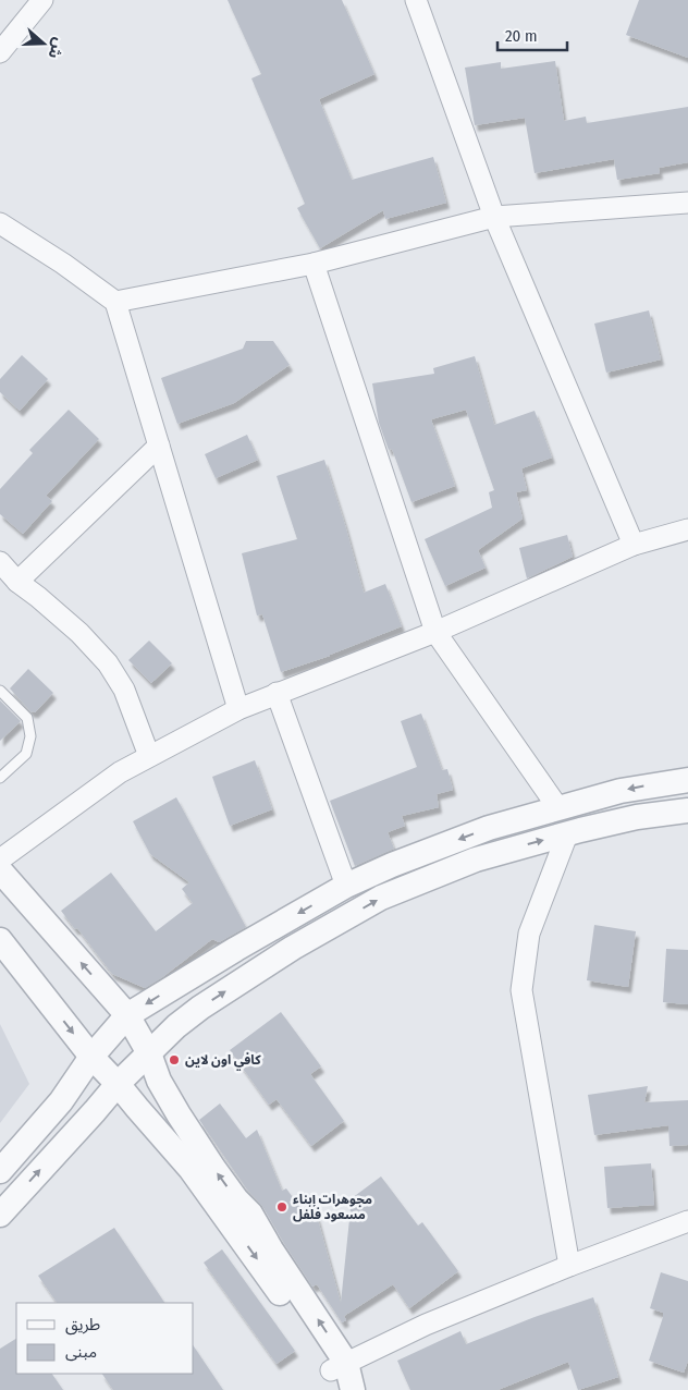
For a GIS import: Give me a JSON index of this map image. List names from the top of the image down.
{
  "places": ["كافي اون لاين", "مجوهرات إبناء مسعود فلفل"],
  "legend": ["طريق", "مبنى"],
  "scale_bar": "20 m",
  "north": "right"
}
